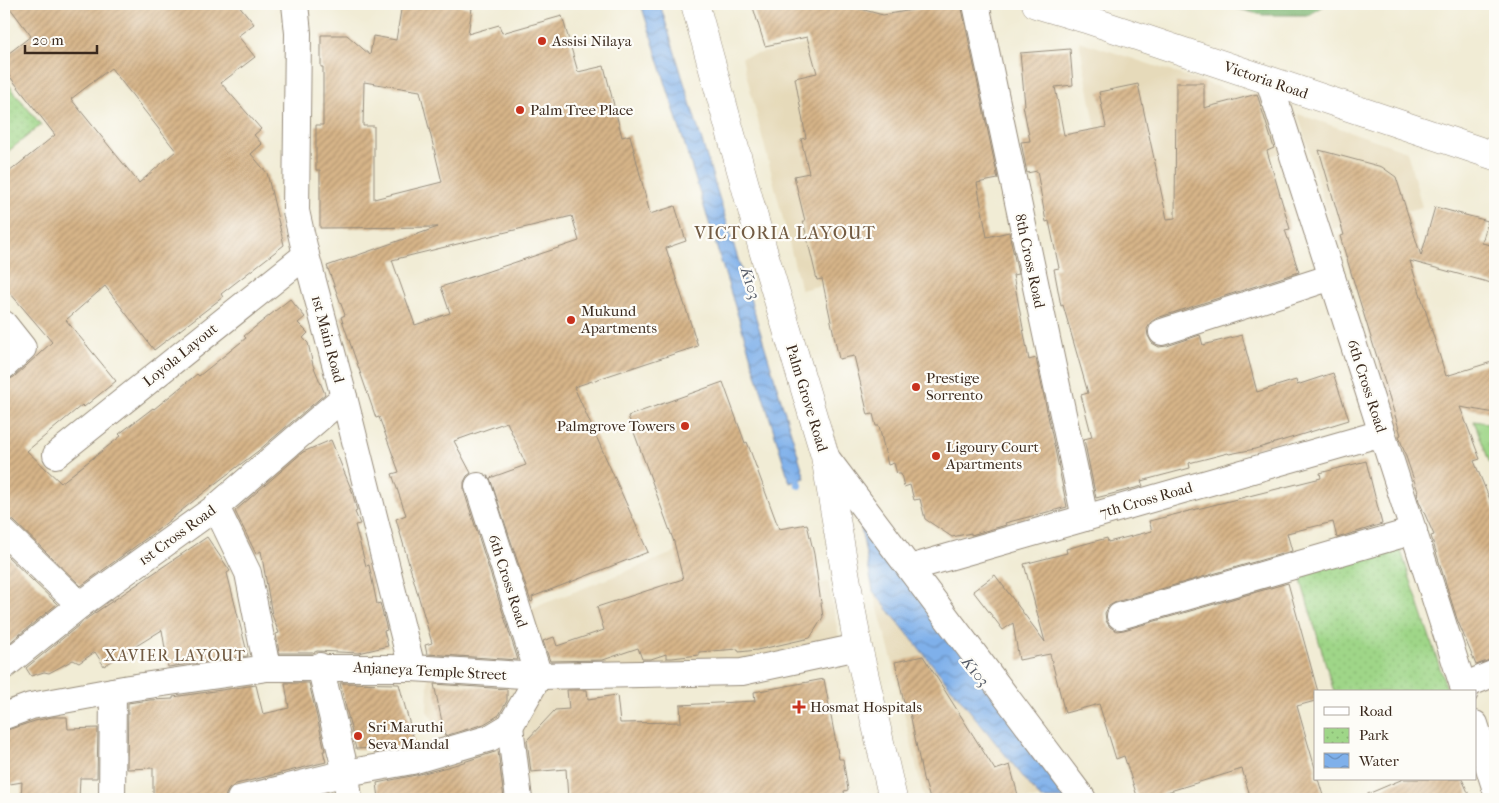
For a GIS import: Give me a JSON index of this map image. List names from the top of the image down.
{
  "streets": {
    "street": [
      "Victoria Road",
      "8th Cross Road",
      "1st Main Road",
      "Loyola Layout",
      "6th Cross Road",
      "Palm Grove Road",
      "7th Cross Road",
      "1st Cross Road",
      "Anjaneya Temple Street"
    ]
  },
  "crossings": [
    ["Victoria Road", "6th Cross Road"],
    ["8th Cross Road", "7th Cross Road"],
    ["1st Main Road", "Loyola Layout"],
    ["1st Main Road", "1st Cross Road"],
    ["1st Main Road", "Anjaneya Temple Street"],
    ["6th Cross Road", "7th Cross Road"],
    ["6th Cross Road", "Anjaneya Temple Street"],
    ["Palm Grove Road", "Anjaneya Temple Street"]
  ],
  "districts": ["VICTORIA LAYOUT", "XAVIER LAYOUT"],
  "water": ["K103"],
  "places": {
    "other": [
      "Assisi Nilaya",
      "Palm Tree Place",
      "Mukund Apartments",
      "Prestige Sorrento",
      "Palmgrove Towers",
      "Ligoury Court Apartments",
      "Sri Maruthi Seva Mandal"
    ],
    "health": ["Hosmat Hospitals"]
  },
  "legend": ["Road", "Park", "Water"],
  "scale_bar": "20 m"
}
